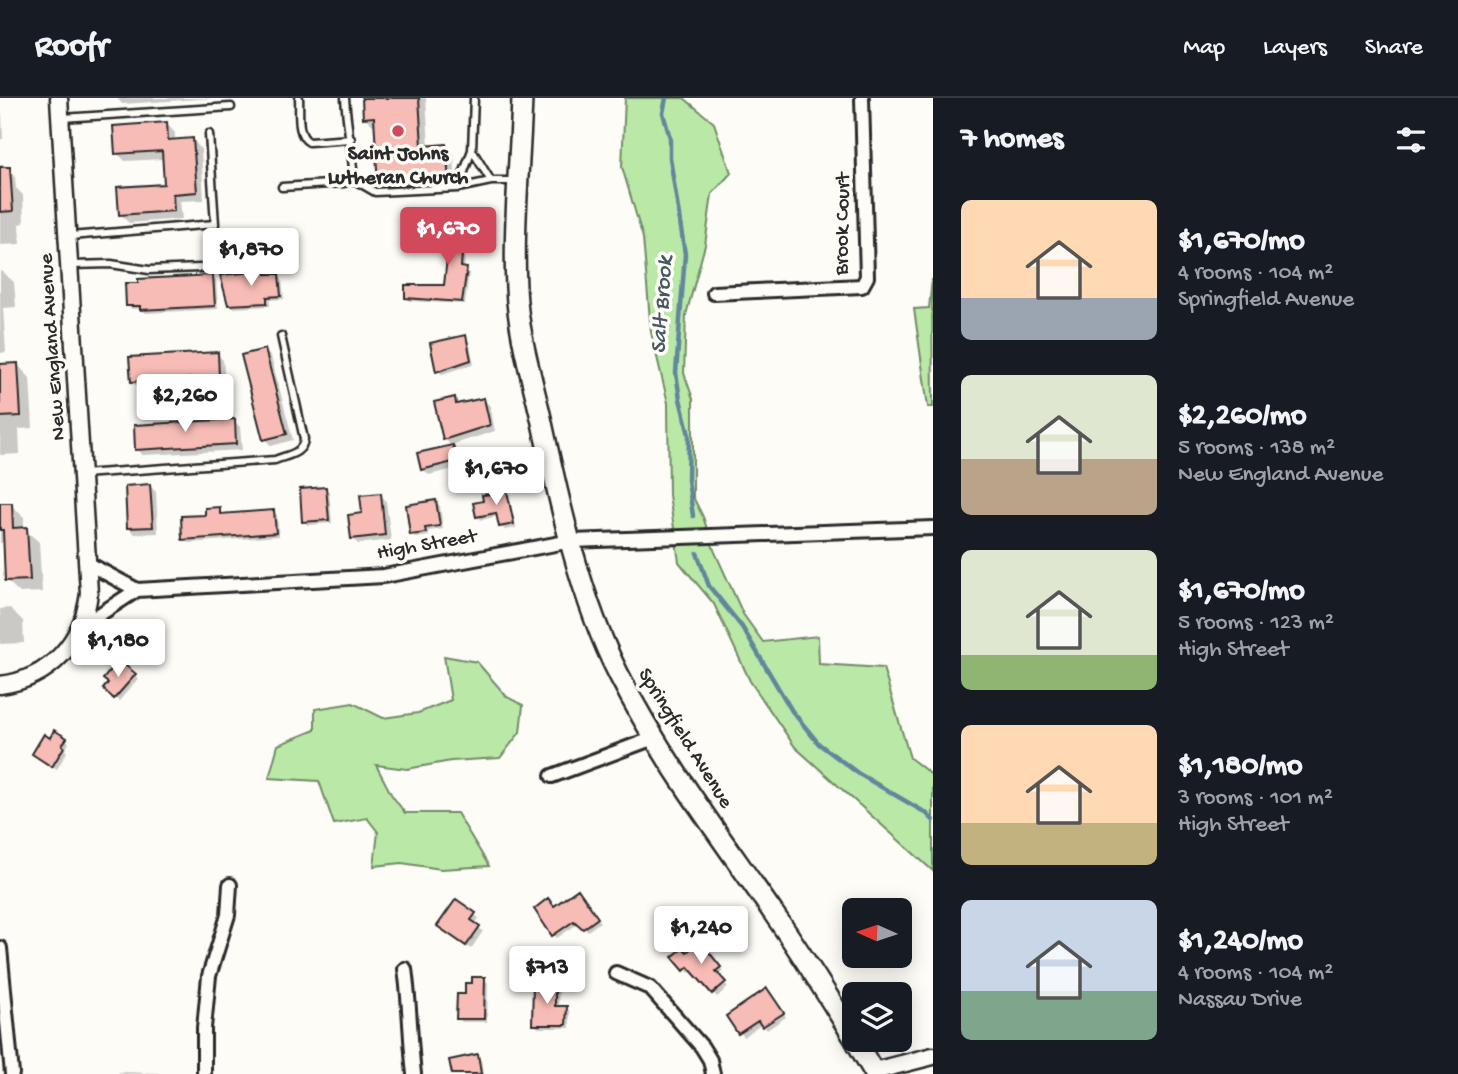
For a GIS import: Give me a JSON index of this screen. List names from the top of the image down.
{
  "streets": {
    "main road": ["Springfield Avenue"],
    "street": ["Brook Court", "New England Avenue", "High Street"]
  },
  "crossings": [
    ["New England Avenue", "High Street"],
    ["High Street", "Springfield Avenue"]
  ],
  "water": ["Salt Brook"],
  "places": ["Saint Johns Lutheran Church"],
  "north": "left",
  "page": {
    "header": "Roofr",
    "nav": ["Map", "Layers", "Share"],
    "heading": "7 homes",
    "list": [
      {
        "name": "$1,670/mo",
        "note": "4 rooms · 104 m² · Springfield Avenue"
      },
      {
        "name": "$2,260/mo",
        "note": "5 rooms · 138 m² · New England Avenue"
      },
      {
        "name": "$1,670/mo",
        "note": "5 rooms · 123 m² · High Street"
      },
      {
        "name": "$1,180/mo",
        "note": "3 rooms · 101 m² · High Street"
      },
      {
        "name": "$1,240/mo",
        "note": "4 rooms · 104 m² · Nassau Drive"
      }
    ],
    "price": [
      "$1,670",
      "$1,870",
      "$2,260",
      "$1,670",
      "$1,180",
      "$1,240",
      "$713"
    ]
  }
}
